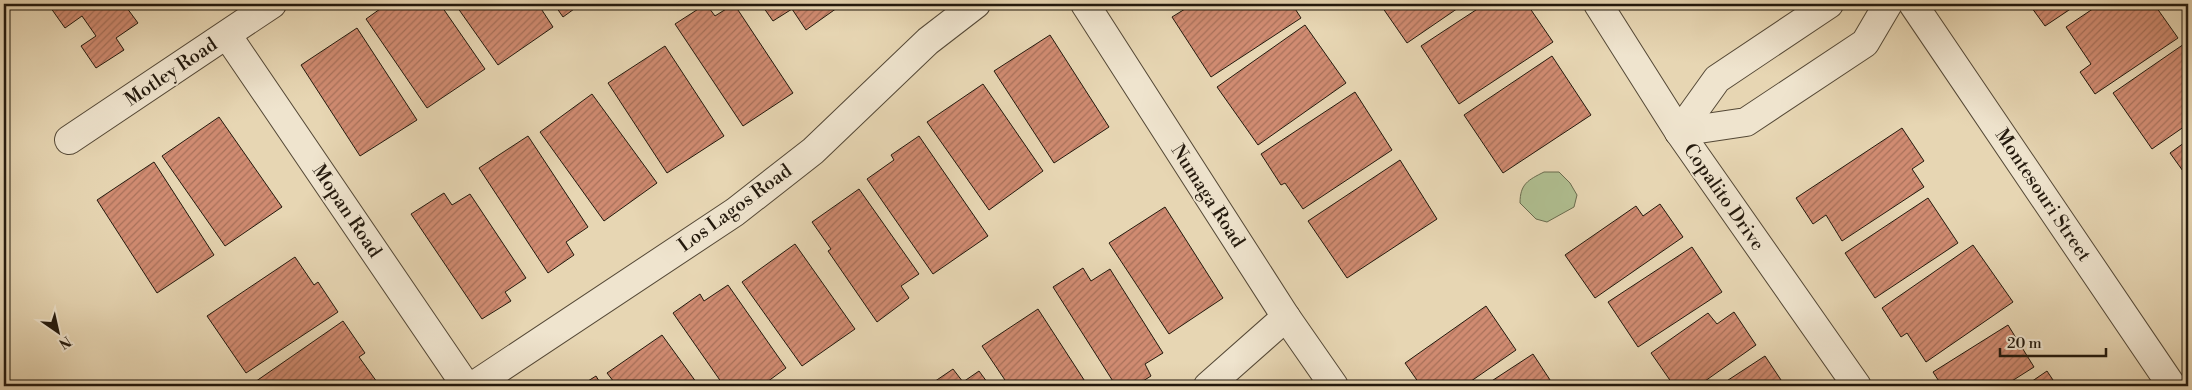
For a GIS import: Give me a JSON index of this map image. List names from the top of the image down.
{
  "streets": {
    "street": [
      "Motley Road",
      "Montesouri Street",
      "Numaga Road",
      "Copalito Drive",
      "Los Lagos Road",
      "Mopan Road"
    ]
  },
  "crossings": [
    ["Motley Road", "Mopan Road"]
  ],
  "scale_bar": "20 m",
  "north": "bottom right"
}
